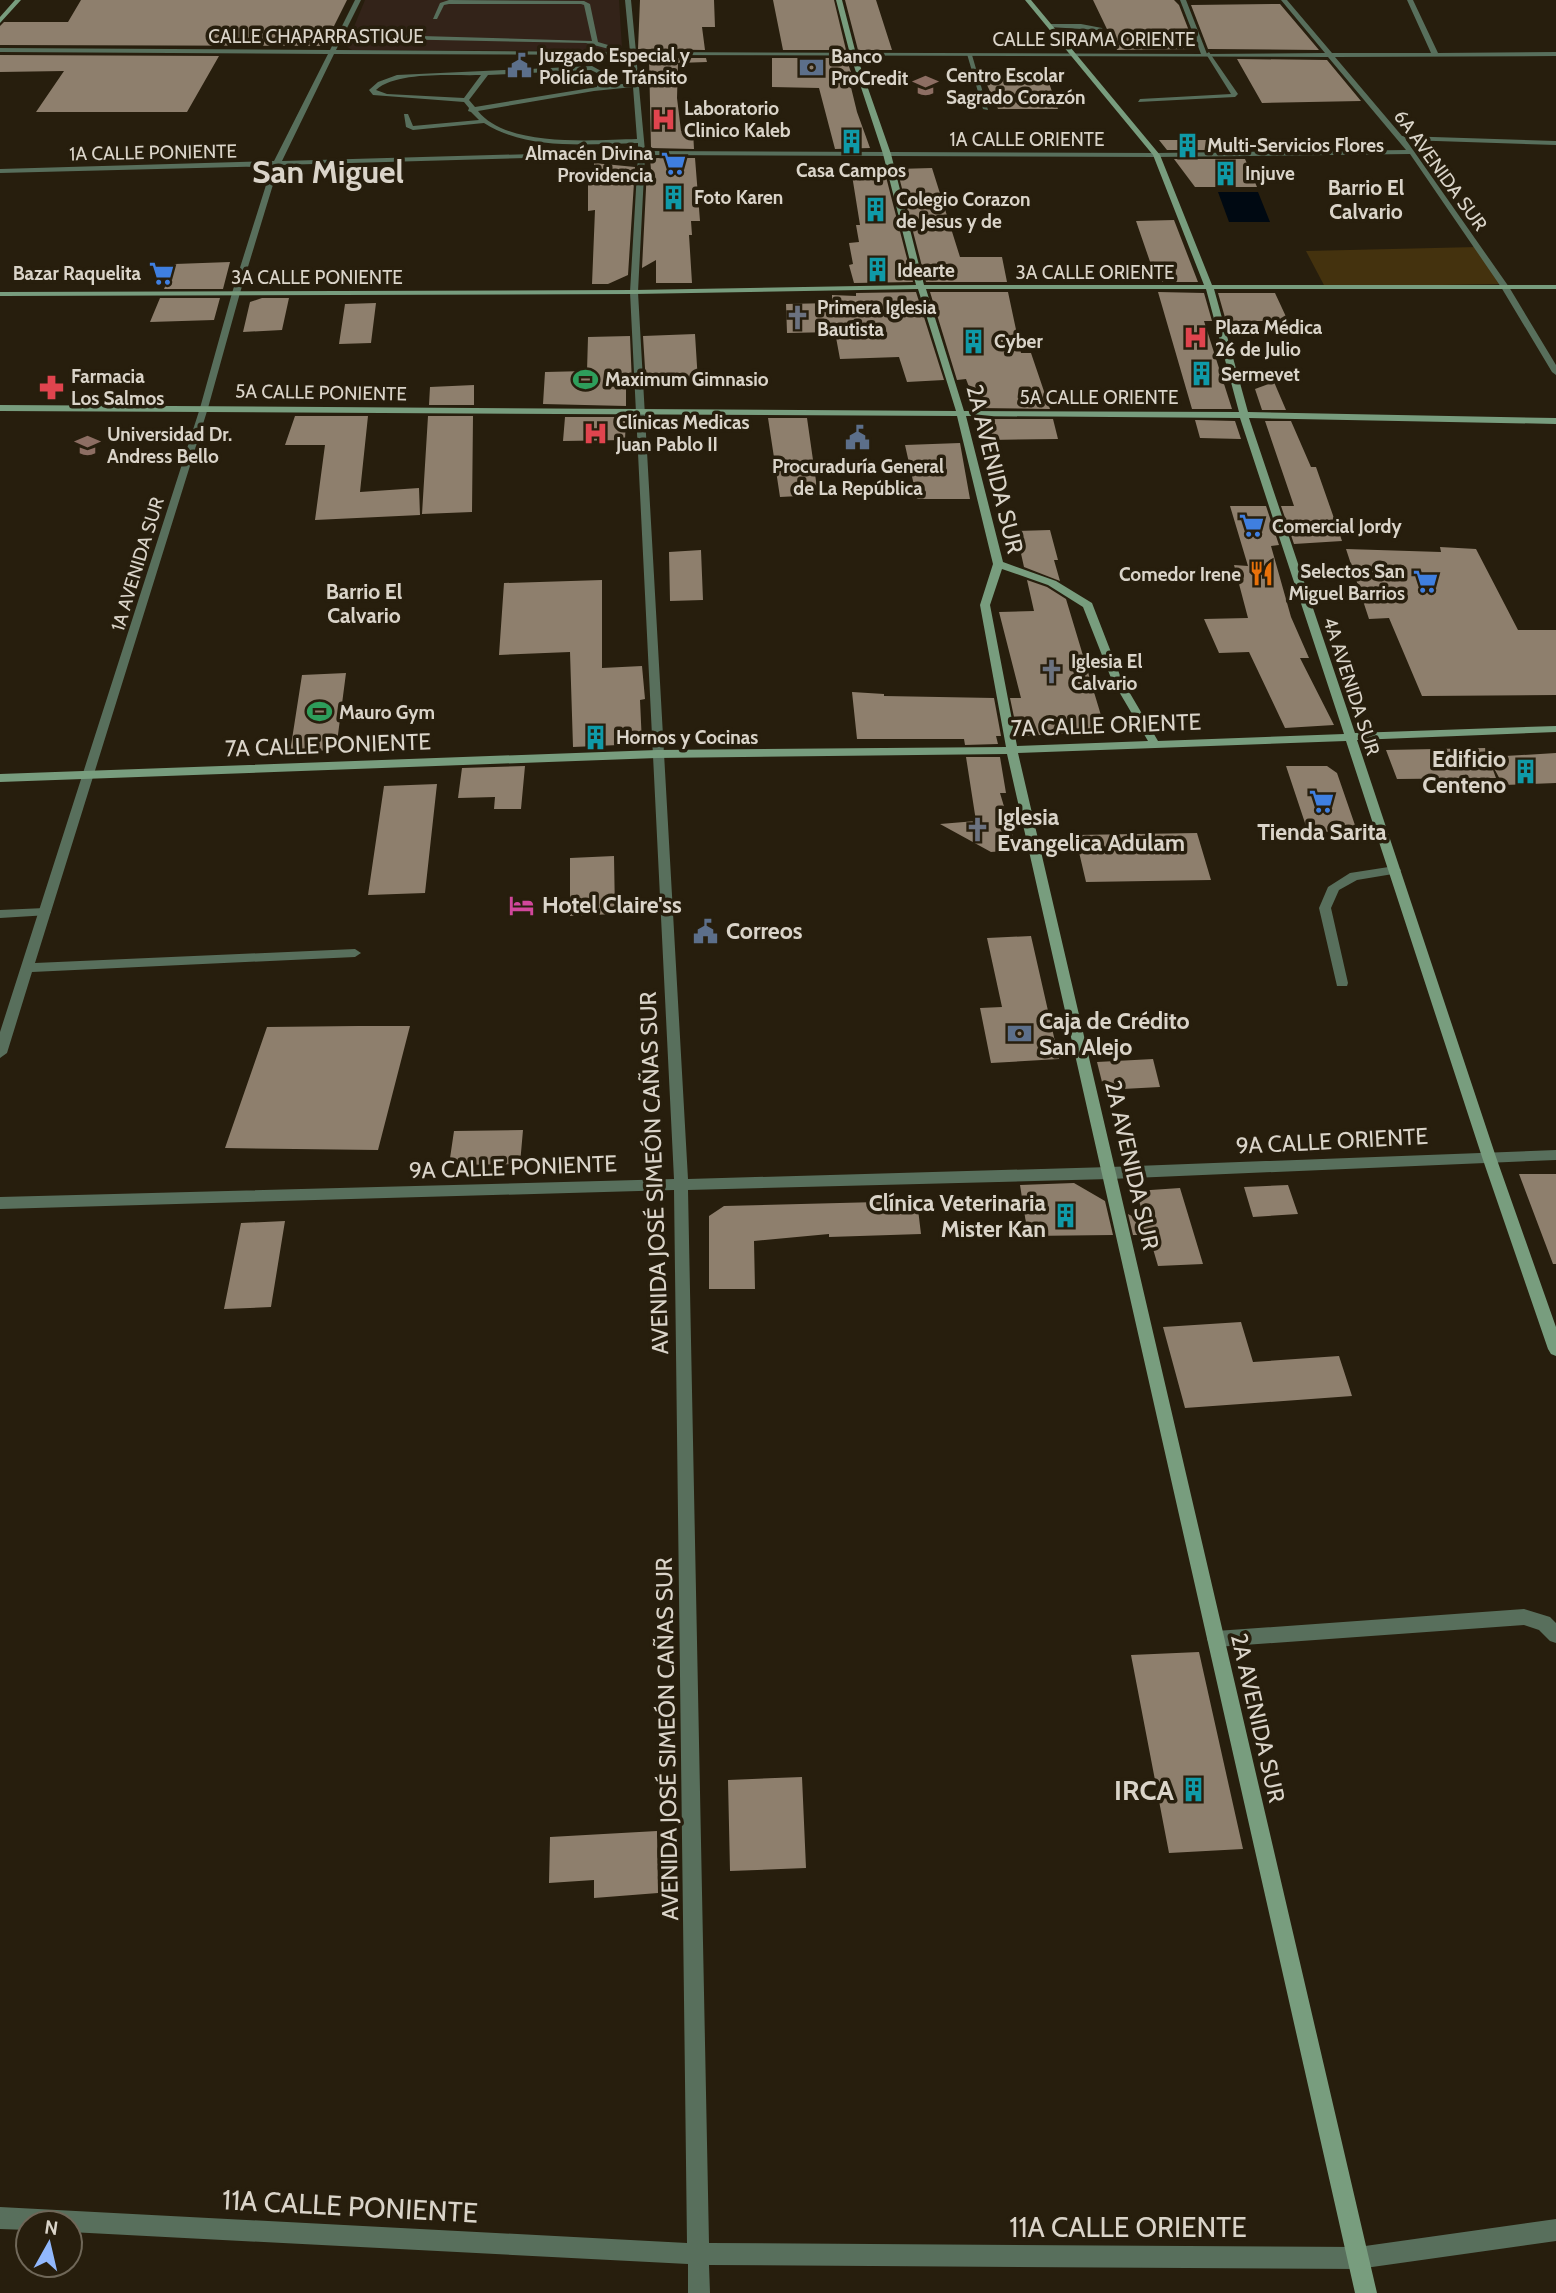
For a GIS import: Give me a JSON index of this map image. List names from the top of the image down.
{
  "streets": {
    "main road": [
      "3A CALLE ORIENTE",
      "3A CALLE PONIENTE",
      "5A CALLE PONIENTE",
      "5A CALLE ORIENTE",
      "2A AVENIDA SUR",
      "4A AVENIDA SUR",
      "7A CALLE ORIENTE",
      "7A CALLE PONIENTE"
    ],
    "street": [
      "CALLE CHAPARRASTIQUE",
      "CALLE SIRAMA ORIENTE",
      "1A CALLE ORIENTE",
      "1A CALLE PONIENTE",
      "6A AVENIDA SUR",
      "1A AVENIDA SUR",
      "9A CALLE ORIENTE",
      "9A CALLE PONIENTE",
      "AVENIDA JOSÉ SIMEÓN CAÑAS SUR",
      "11A CALLE PONIENTE",
      "11A CALLE ORIENTE"
    ]
  },
  "crossings": [
    ["CALLE CHAPARRASTIQUE", "CALLE SIRAMA ORIENTE"],
    ["CALLE CHAPARRASTIQUE", "1A AVENIDA SUR"],
    ["CALLE CHAPARRASTIQUE", "AVENIDA JOSÉ SIMEÓN CAÑAS SUR"],
    ["CALLE SIRAMA ORIENTE", "6A AVENIDA SUR"],
    ["CALLE SIRAMA ORIENTE", "2A AVENIDA SUR"],
    ["CALLE SIRAMA ORIENTE", "4A AVENIDA SUR"],
    ["CALLE SIRAMA ORIENTE", "AVENIDA JOSÉ SIMEÓN CAÑAS SUR"],
    ["1A CALLE ORIENTE", "1A CALLE PONIENTE"],
    ["1A CALLE ORIENTE", "6A AVENIDA SUR"],
    ["1A CALLE ORIENTE", "2A AVENIDA SUR"],
    ["1A CALLE ORIENTE", "4A AVENIDA SUR"],
    ["1A CALLE ORIENTE", "AVENIDA JOSÉ SIMEÓN CAÑAS SUR"],
    ["1A CALLE PONIENTE", "1A AVENIDA SUR"],
    ["1A CALLE PONIENTE", "AVENIDA JOSÉ SIMEÓN CAÑAS SUR"],
    ["6A AVENIDA SUR", "3A CALLE ORIENTE"],
    ["3A CALLE ORIENTE", "3A CALLE PONIENTE"],
    ["3A CALLE ORIENTE", "2A AVENIDA SUR"],
    ["3A CALLE ORIENTE", "4A AVENIDA SUR"],
    ["3A CALLE ORIENTE", "AVENIDA JOSÉ SIMEÓN CAÑAS SUR"],
    ["3A CALLE PONIENTE", "1A AVENIDA SUR"],
    ["3A CALLE PONIENTE", "AVENIDA JOSÉ SIMEÓN CAÑAS SUR"],
    ["5A CALLE PONIENTE", "5A CALLE ORIENTE"],
    ["5A CALLE PONIENTE", "1A AVENIDA SUR"],
    ["5A CALLE PONIENTE", "AVENIDA JOSÉ SIMEÓN CAÑAS SUR"],
    ["5A CALLE ORIENTE", "2A AVENIDA SUR"],
    ["5A CALLE ORIENTE", "4A AVENIDA SUR"],
    ["5A CALLE ORIENTE", "AVENIDA JOSÉ SIMEÓN CAÑAS SUR"],
    ["2A AVENIDA SUR", "7A CALLE ORIENTE"],
    ["2A AVENIDA SUR", "9A CALLE ORIENTE"],
    ["2A AVENIDA SUR", "9A CALLE PONIENTE"],
    ["2A AVENIDA SUR", "11A CALLE ORIENTE"],
    ["1A AVENIDA SUR", "7A CALLE PONIENTE"],
    ["4A AVENIDA SUR", "7A CALLE ORIENTE"],
    ["4A AVENIDA SUR", "9A CALLE ORIENTE"],
    ["7A CALLE ORIENTE", "7A CALLE PONIENTE"],
    ["7A CALLE ORIENTE", "AVENIDA JOSÉ SIMEÓN CAÑAS SUR"],
    ["7A CALLE PONIENTE", "AVENIDA JOSÉ SIMEÓN CAÑAS SUR"],
    ["9A CALLE ORIENTE", "9A CALLE PONIENTE"],
    ["9A CALLE PONIENTE", "AVENIDA JOSÉ SIMEÓN CAÑAS SUR"],
    ["AVENIDA JOSÉ SIMEÓN CAÑAS SUR", "11A CALLE PONIENTE"],
    ["AVENIDA JOSÉ SIMEÓN CAÑAS SUR", "11A CALLE ORIENTE"],
    ["11A CALLE PONIENTE", "11A CALLE ORIENTE"]
  ],
  "districts": ["San Miguel", "Barrio El Calvario", "Barrio El Calvario"],
  "places": {
    "public building": ["Juzgado Especial y Policía de Tránsito", "Procuraduría General de La República", "Correos"],
    "bank": ["Banco ProCredit", "Caja de Crédito San Alejo"],
    "school or university": ["Centro Escolar Sagrado Corazón", "Universidad Dr. Andress Bello"],
    "hospital": ["Laboratorio Clinico Kaleb", "Plaza Médica 26 de Julio", "Clínicas Medicas Juan Pablo II"],
    "building": [
      "Casa Campos",
      "Multi-Servicios Flores",
      "Injuve",
      "Foto Karen",
      "Colegio Corazon de Jesus y de",
      "Idearte",
      "Cyber",
      "Sermevet",
      "Hornos y Cocinas",
      "Edificio Centeno",
      "Clínica Veterinaria Mister Kan",
      "IRCA"
    ],
    "supermarket": [
      "Almacén Divina Providencia",
      "Bazar Raquelita",
      "Comercial Jordy",
      "Selectos San Miguel Barrios",
      "Tienda Sarita"
    ],
    "church": ["Primera Iglesia Bautista", "Iglesia El Calvario", "Iglesia Evangelica Adulam"],
    "sports": ["Maximum Gimnasio", "Mauro Gym"],
    "pharmacy": ["Farmacia Los Salmos"],
    "restaurant": ["Comedor Irene"],
    "hotel": ["Hotel Claire'ss"]
  },
  "north": "top"
}
